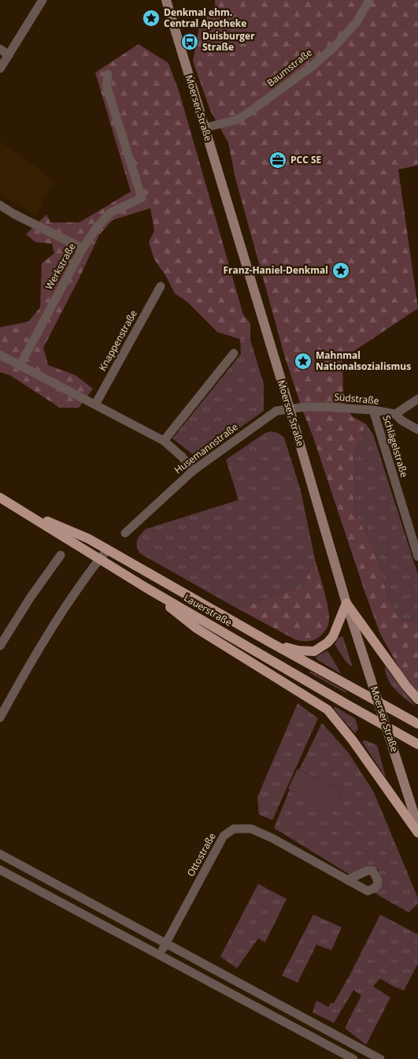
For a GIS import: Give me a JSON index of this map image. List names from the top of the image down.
{
  "streets": {
    "main road": ["Moerser Straße", "Lauerstraße"],
    "street": [
      "Baumstraße",
      "Werkstraße",
      "Knappenstraße",
      "Südstraße",
      "Schlägelstraße",
      "Husemannstraße",
      "Ottostraße"
    ]
  },
  "crossings": [
    ["Baumstraße", "Moerser Straße"],
    ["Moerser Straße", "Südstraße"],
    ["Moerser Straße", "Husemannstraße"],
    ["Moerser Straße", "Lauerstraße"],
    ["Südstraße", "Schlägelstraße"],
    ["Südstraße", "Husemannstraße"]
  ],
  "places": {
    "place": ["Denkmal ehm. Central Apotheke", "Franz-Haniel-Denkmal", "Mahnmal Nationalsozialismus"],
    "bus stop": ["Duisburger Straße"],
    "office": ["PCC SE"]
  }
}
